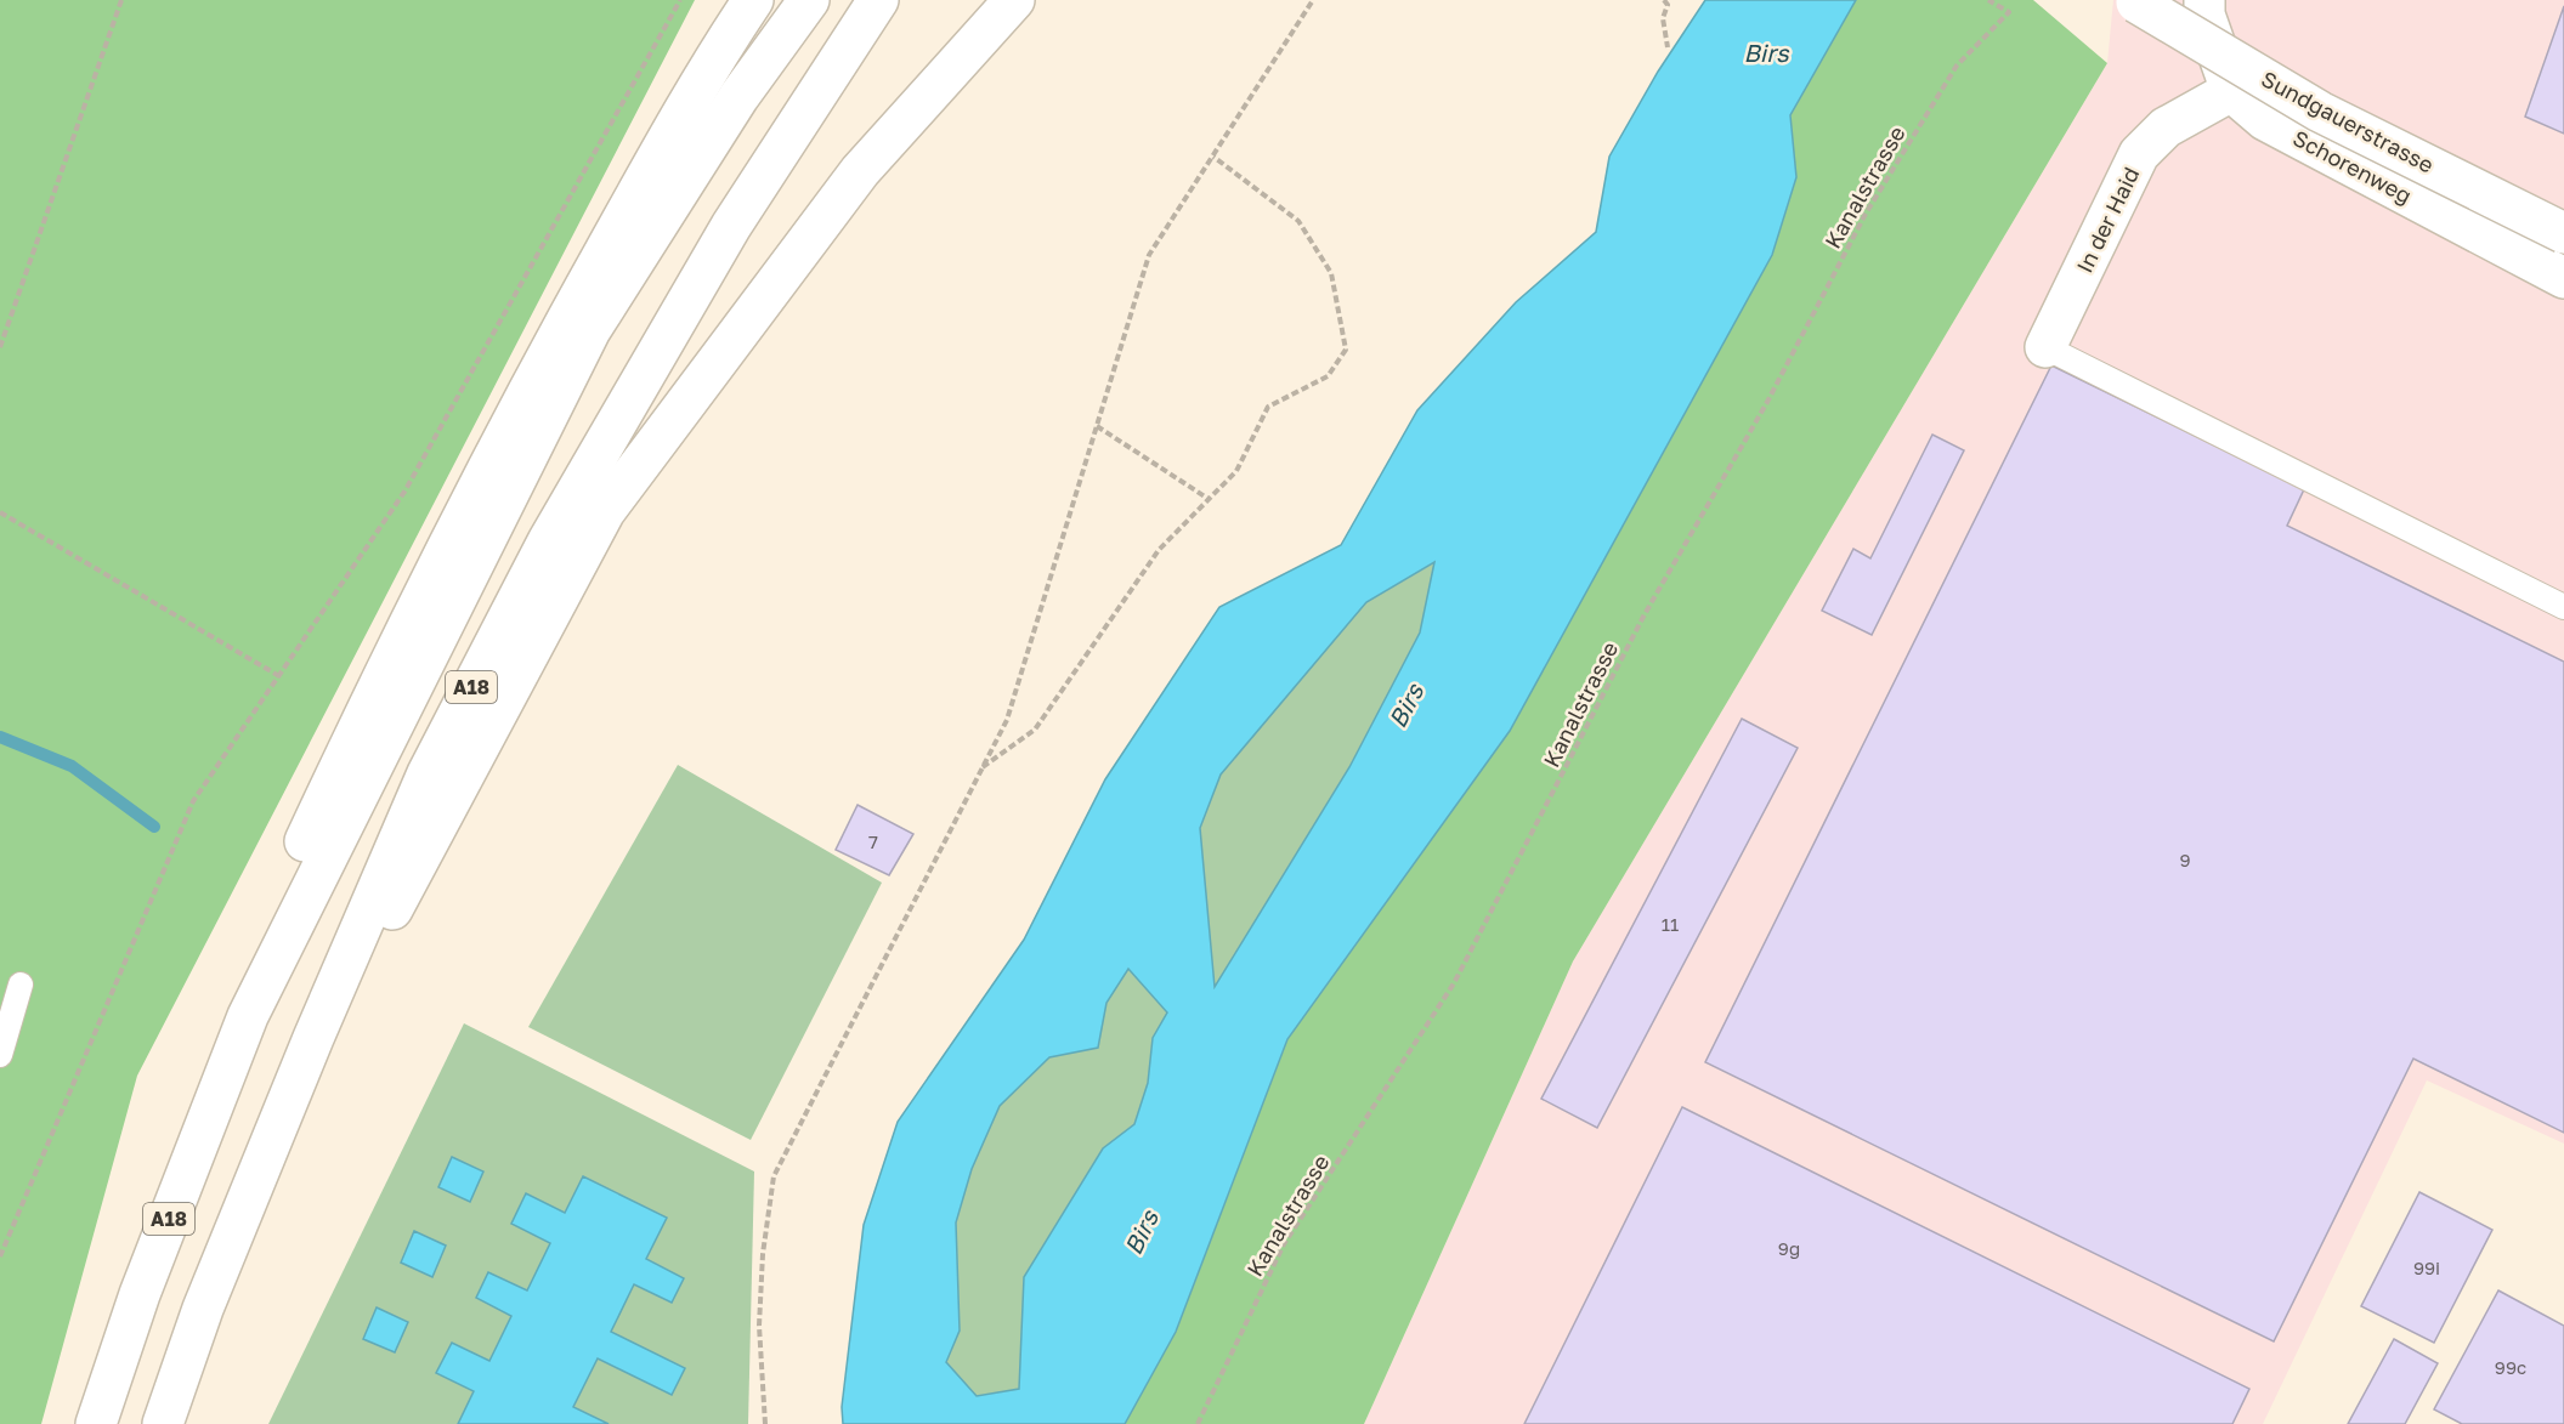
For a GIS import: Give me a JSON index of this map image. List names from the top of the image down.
{
  "streets": {
    "main road": [
      "Sundgauerstrasse",
      "Schorenweg",
      "In der Haid",
      "A18"
    ],
    "path": ["Kanalstrasse"]
  },
  "crossings": [
    ["Schorenweg", "In der Haid"]
  ],
  "water": ["Birs"],
  "house_numbers": [
    "7",
    "9",
    "11",
    "9g",
    "99i",
    "99c"
  ]
}
